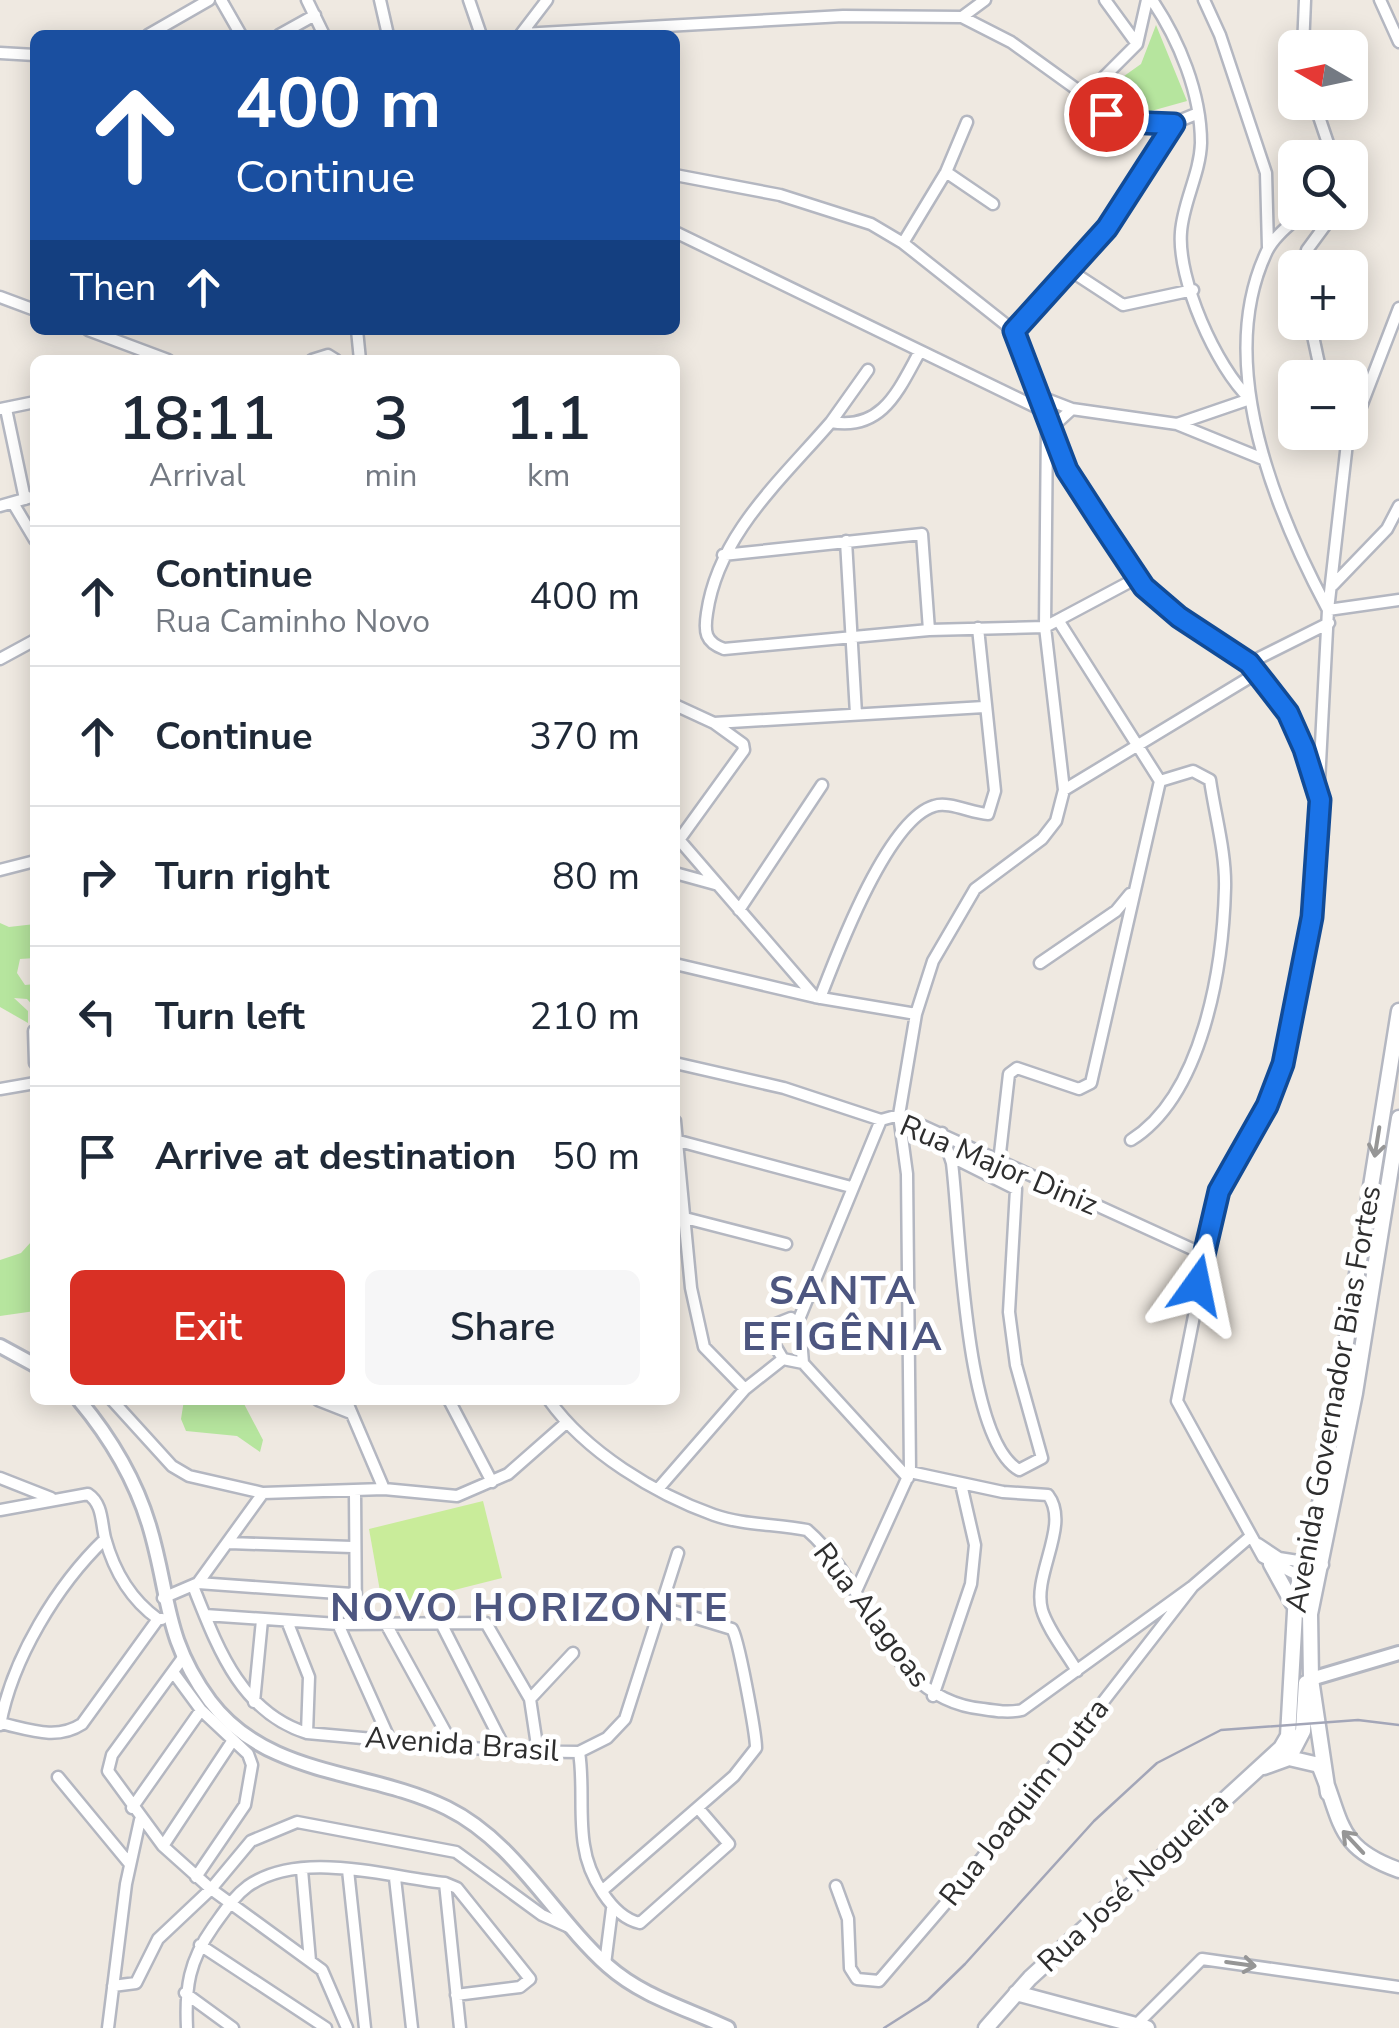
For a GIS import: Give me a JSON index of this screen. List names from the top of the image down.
{
  "streets": {
    "main road": ["Avenida Governador Bias Fortes", "Rua José Nogueira"],
    "street": [
      "Rua Major Diniz",
      "Rua Alagoas",
      "Avenida Brasil",
      "Rua Joaquim Dutra"
    ]
  },
  "crossings": [
    ["Avenida Governador Bias Fortes", "Rua José Nogueira"],
    ["Rua Alagoas", "Rua Joaquim Dutra"]
  ],
  "districts": ["SANTA EFIGÊNIA", "NOVO HORIZONTE"],
  "north": "left",
  "page": {
    "map_buttons": ["+", "−"],
    "turn": ["400 m", "Continue"],
    "then": "Then",
    "eta": [
      "18:11",
      "Arrival",
      "3",
      "min",
      "1.1",
      "km"
    ],
    "list": [
      {
        "name": "Continue",
        "note": "Rua Caminho Novo",
        "value": "400 m"
      },
      {
        "name": "Continue",
        "value": "370 m"
      },
      {
        "name": "Turn right",
        "value": "80 m"
      },
      {
        "name": "Turn left",
        "value": "210 m"
      },
      {
        "name": "Arrive at destination",
        "value": "50 m"
      }
    ],
    "buttons": ["Exit", "Share"]
  }
}
